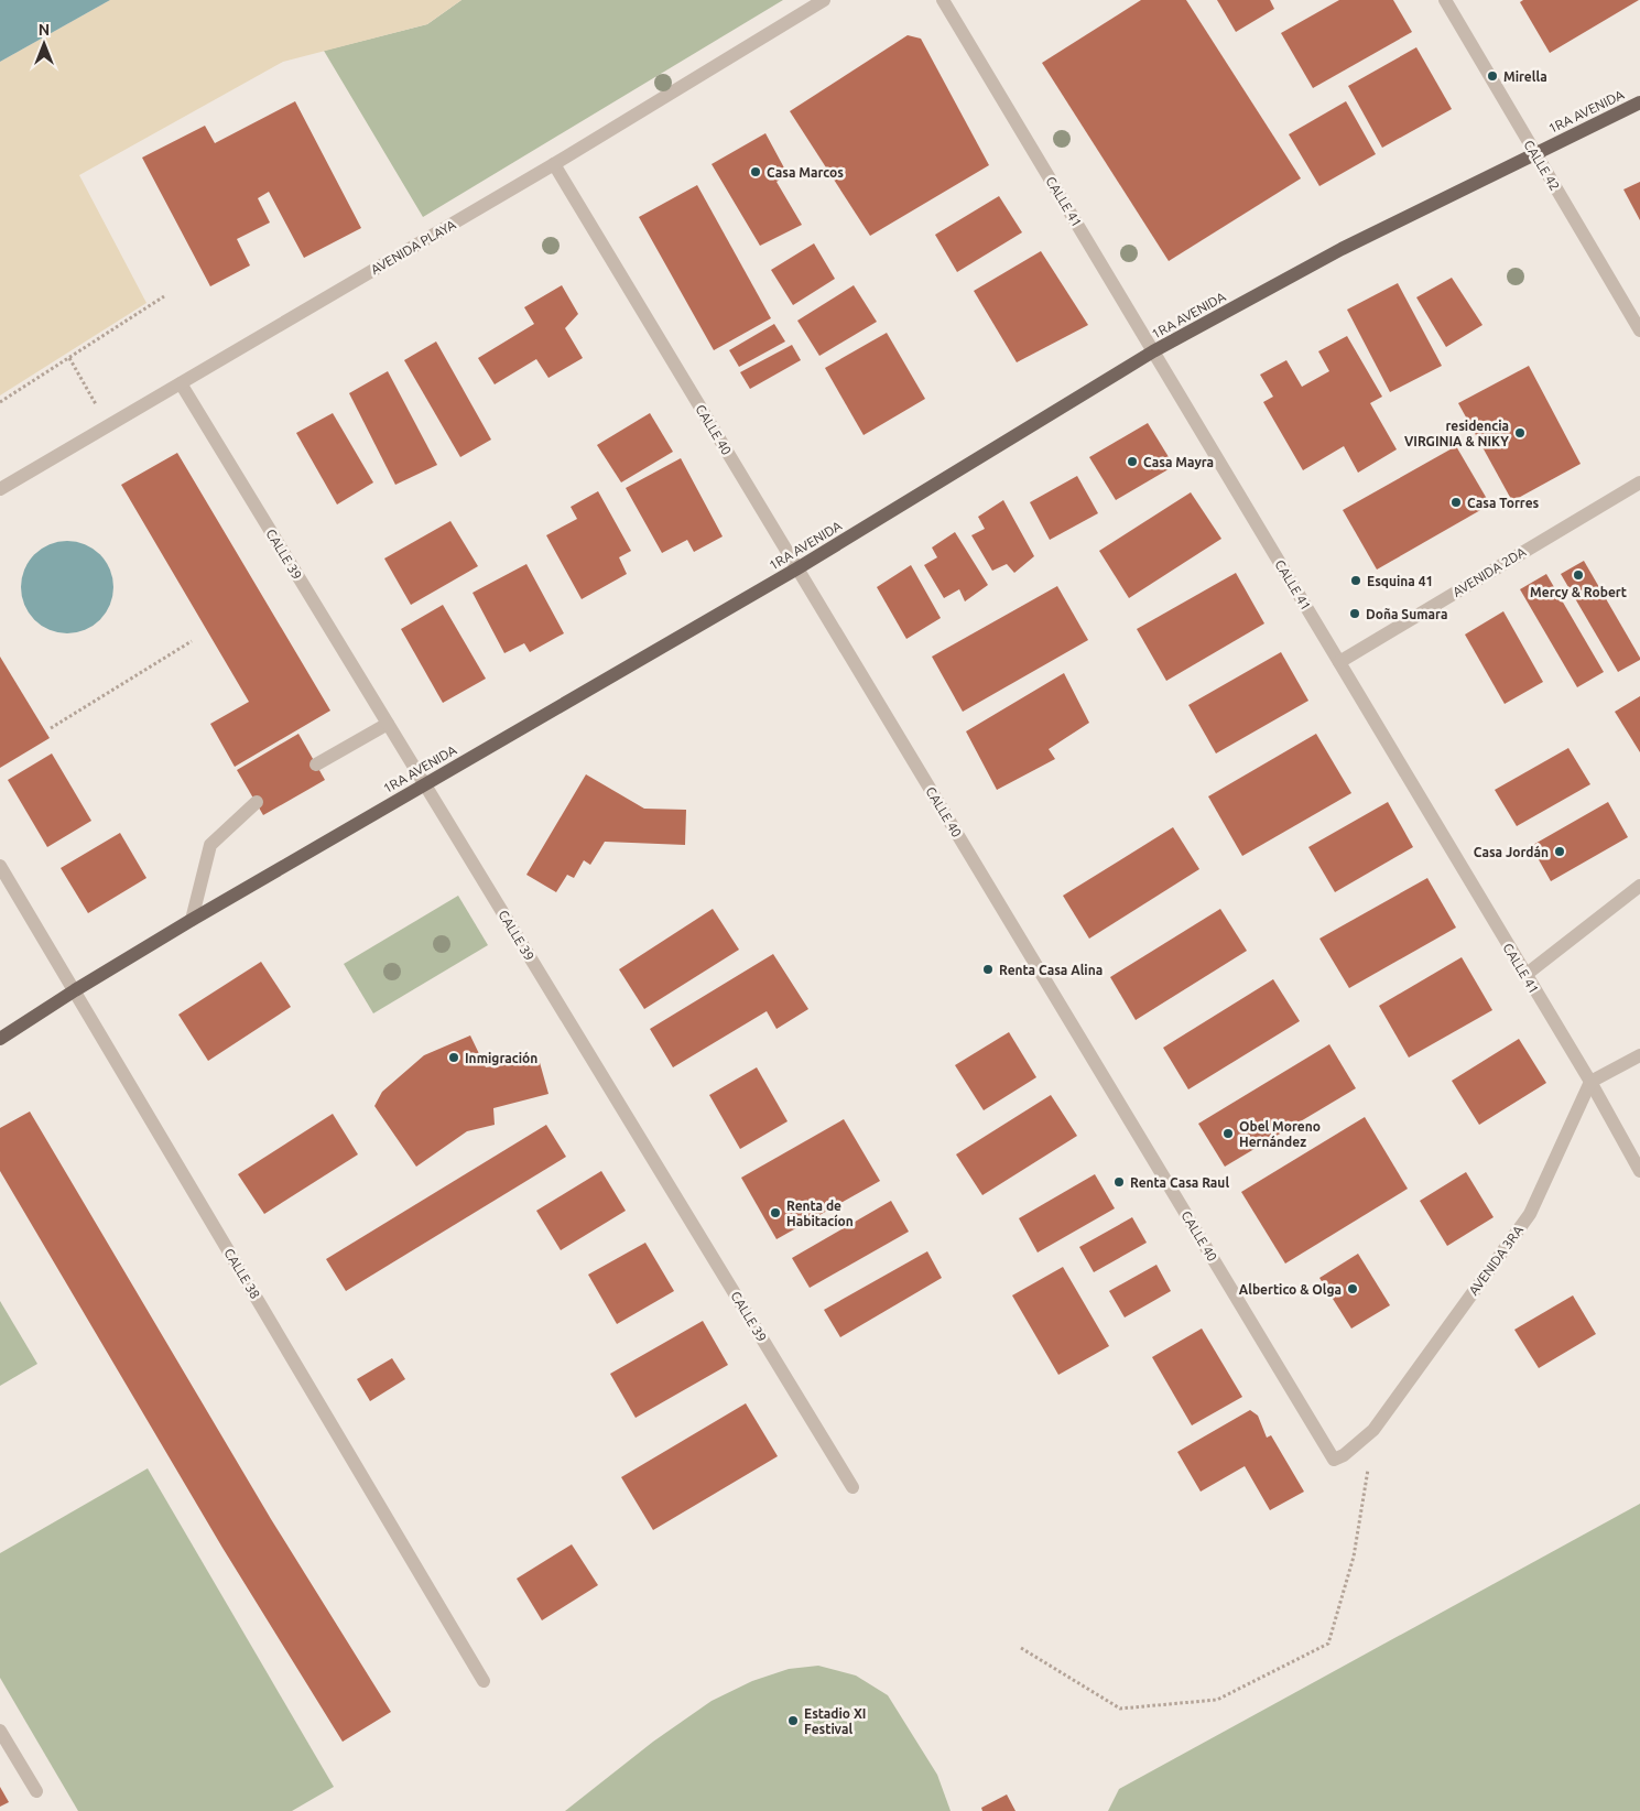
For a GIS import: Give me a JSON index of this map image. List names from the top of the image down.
{
  "streets": {
    "main road": ["1RA AVENIDA"],
    "street": [
      "CALLE 42",
      "CALLE 41",
      "AVENIDA PLAYA",
      "CALLE 40",
      "CALLE 39",
      "AVENIDA 2DA",
      "AVENIDA 3RA",
      "CALLE 38"
    ]
  },
  "crossings": [
    ["1RA AVENIDA", "CALLE 42"],
    ["1RA AVENIDA", "CALLE 41"],
    ["1RA AVENIDA", "CALLE 40"],
    ["1RA AVENIDA", "CALLE 39"],
    ["1RA AVENIDA", "CALLE 38"],
    ["CALLE 41", "AVENIDA 2DA"],
    ["CALLE 41", "AVENIDA 3RA"],
    ["AVENIDA PLAYA", "CALLE 40"],
    ["AVENIDA PLAYA", "CALLE 39"],
    ["CALLE 40", "AVENIDA 3RA"]
  ],
  "places": [
    "Mirella",
    "Casa Marcos",
    "residencia VIRGINIA & NIKY",
    "Casa Mayra",
    "Casa Torres",
    "Mercy & Robert",
    "Esquina 41",
    "Doña Sumara",
    "Casa Jordán",
    "Renta Casa Alina",
    "Inmigración",
    "Obel Moreno Hernández",
    "Renta Casa Raul",
    "Renta de Habitacíon",
    "Albertico & Olga",
    "Estadio XI Festival"
  ],
  "north": "top"
}
